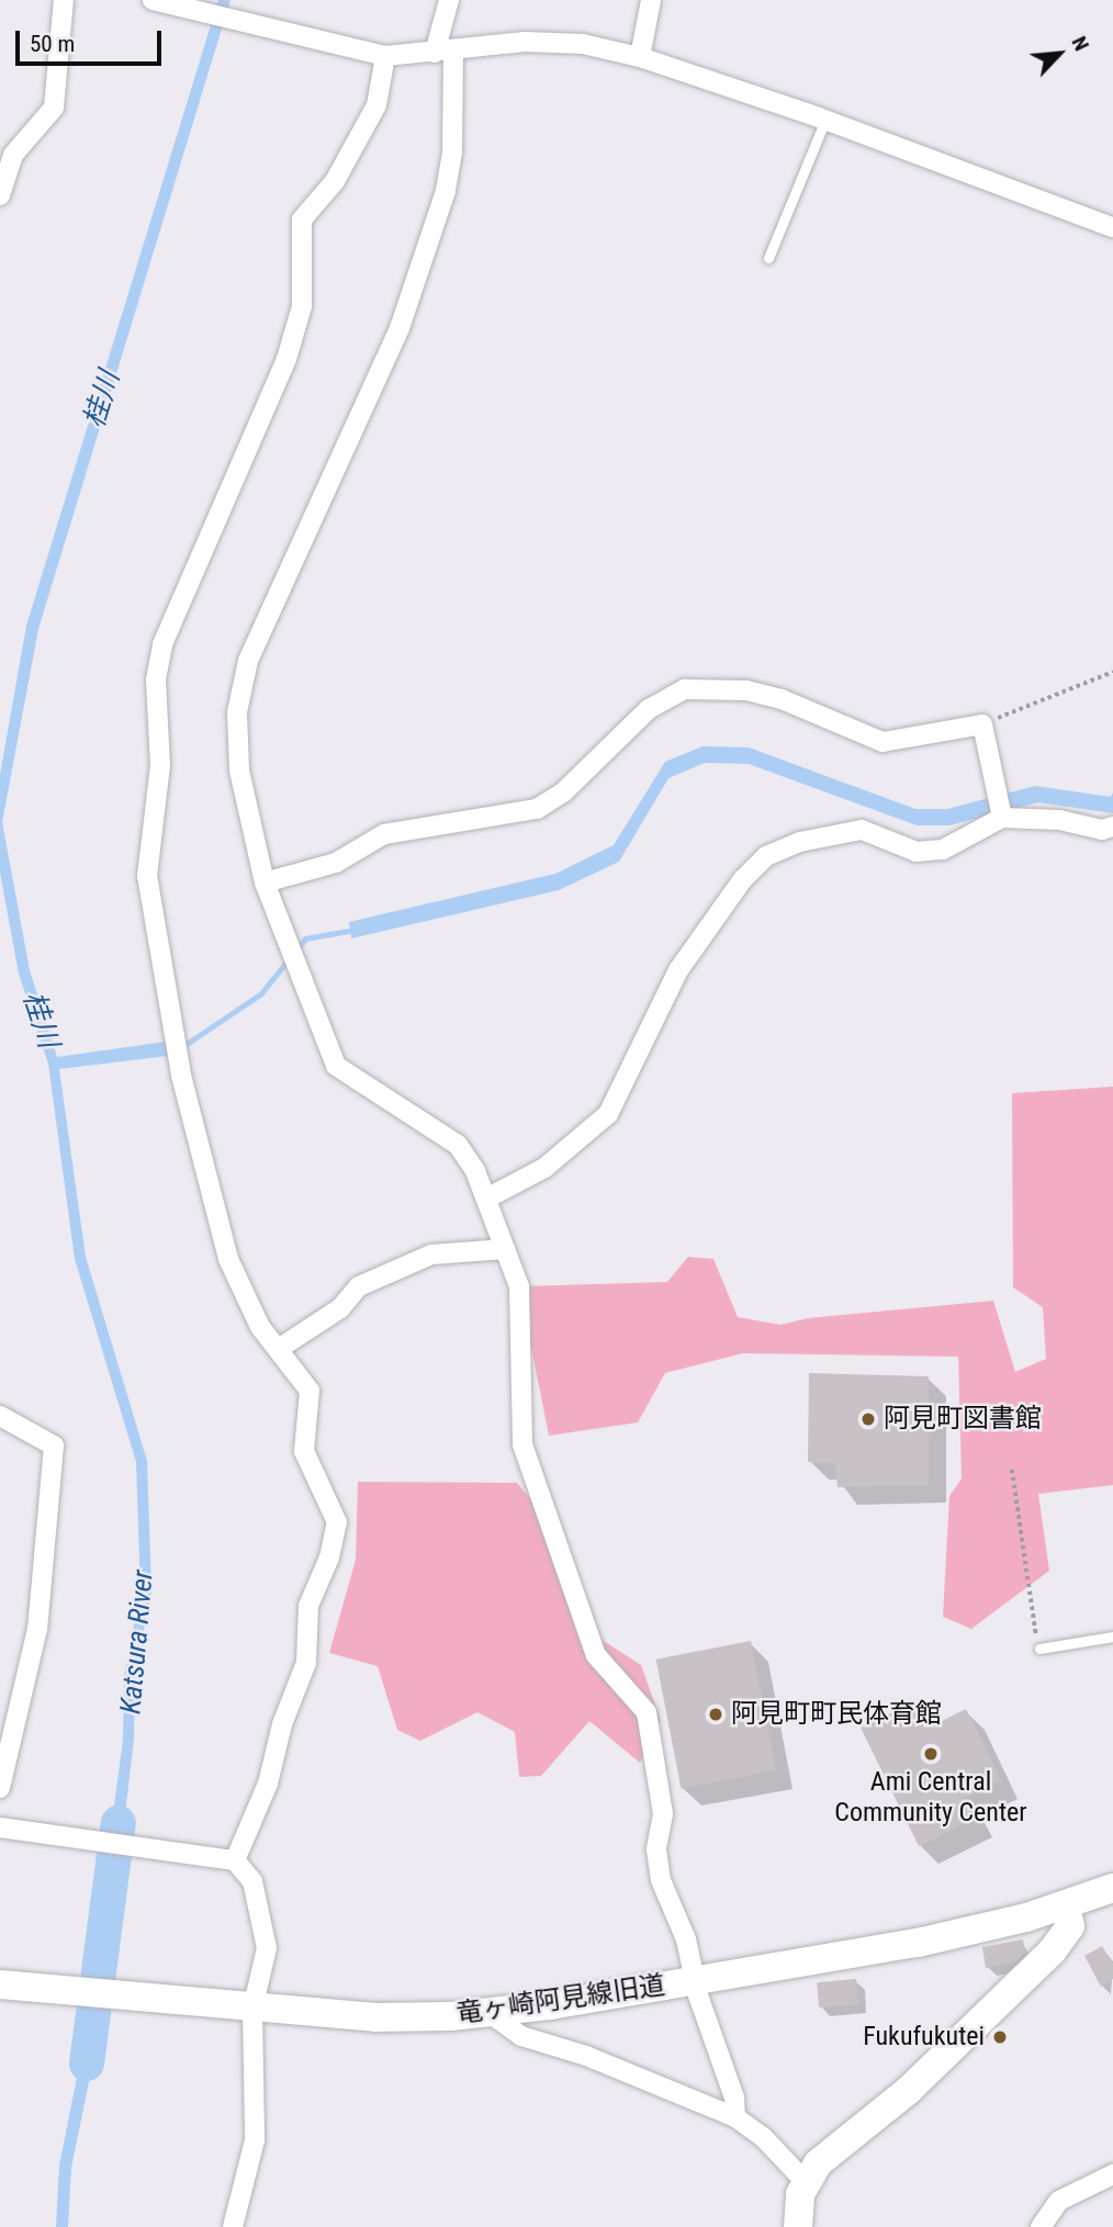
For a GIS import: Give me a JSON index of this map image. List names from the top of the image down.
{
  "streets": {
    "street": ["竜ヶ崎阿見線旧道"]
  },
  "water": ["桂川", "Katsura River"],
  "places": [
    "阿見町図書館",
    "阿見町町民体育館",
    "Ami Central Community Center",
    "Fukufukutei"
  ],
  "scale_bar": "50 m",
  "north": "top right"
}
